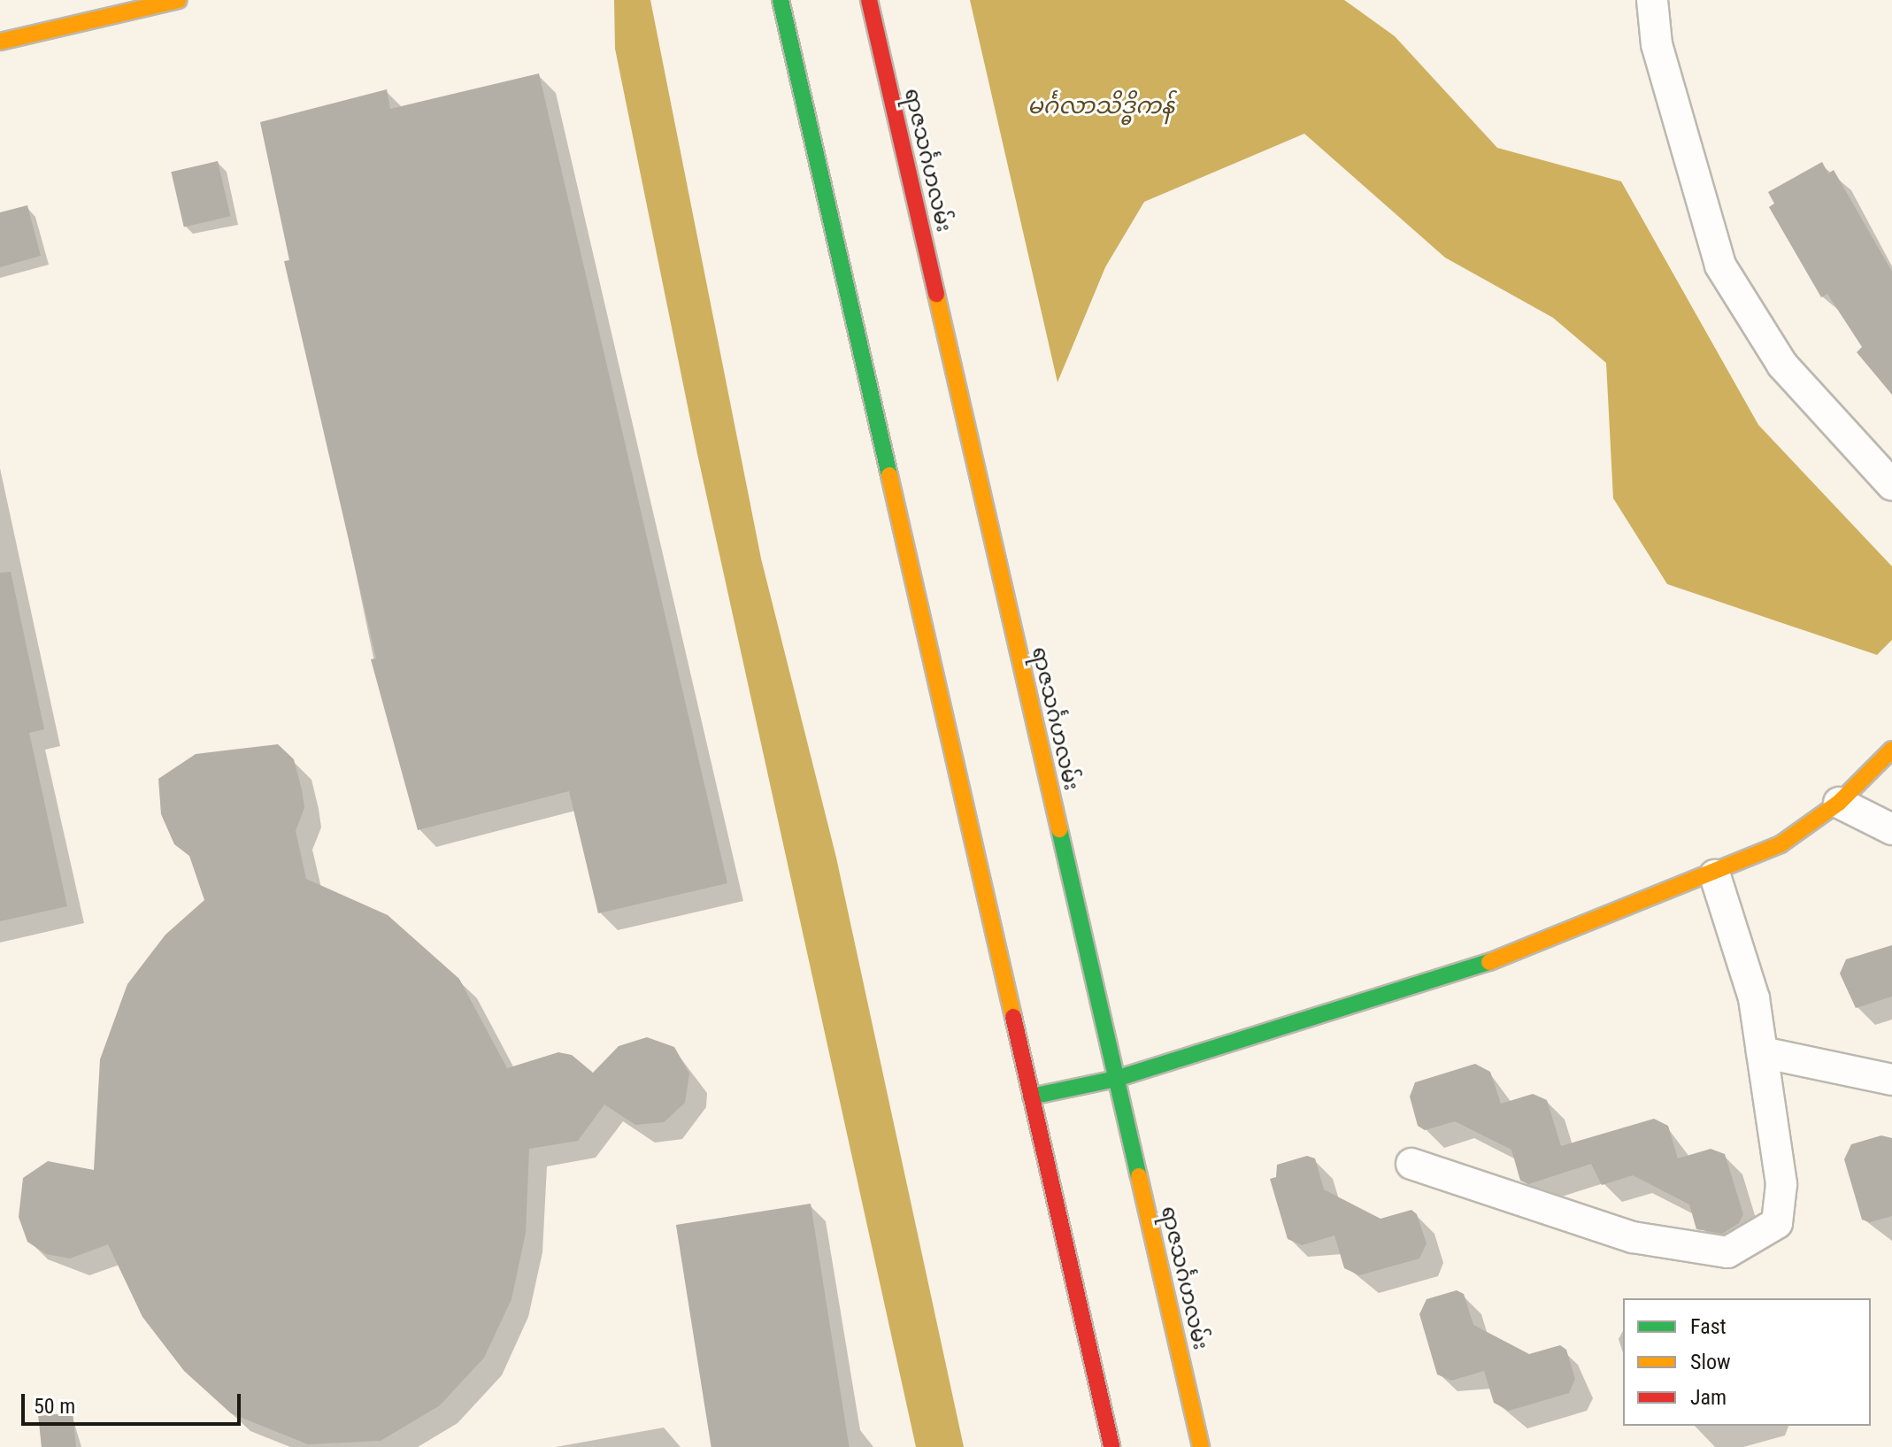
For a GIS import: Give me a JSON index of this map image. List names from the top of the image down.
{
  "streets": {
    "main road": ["ရာဇသင်္ဂဟလမ်း"]
  },
  "water": ["မင်္ဂလာသိဒ္ဓိကန်"],
  "legend": ["Fast", "Slow", "Jam"],
  "scale_bar": "50 m"
}
